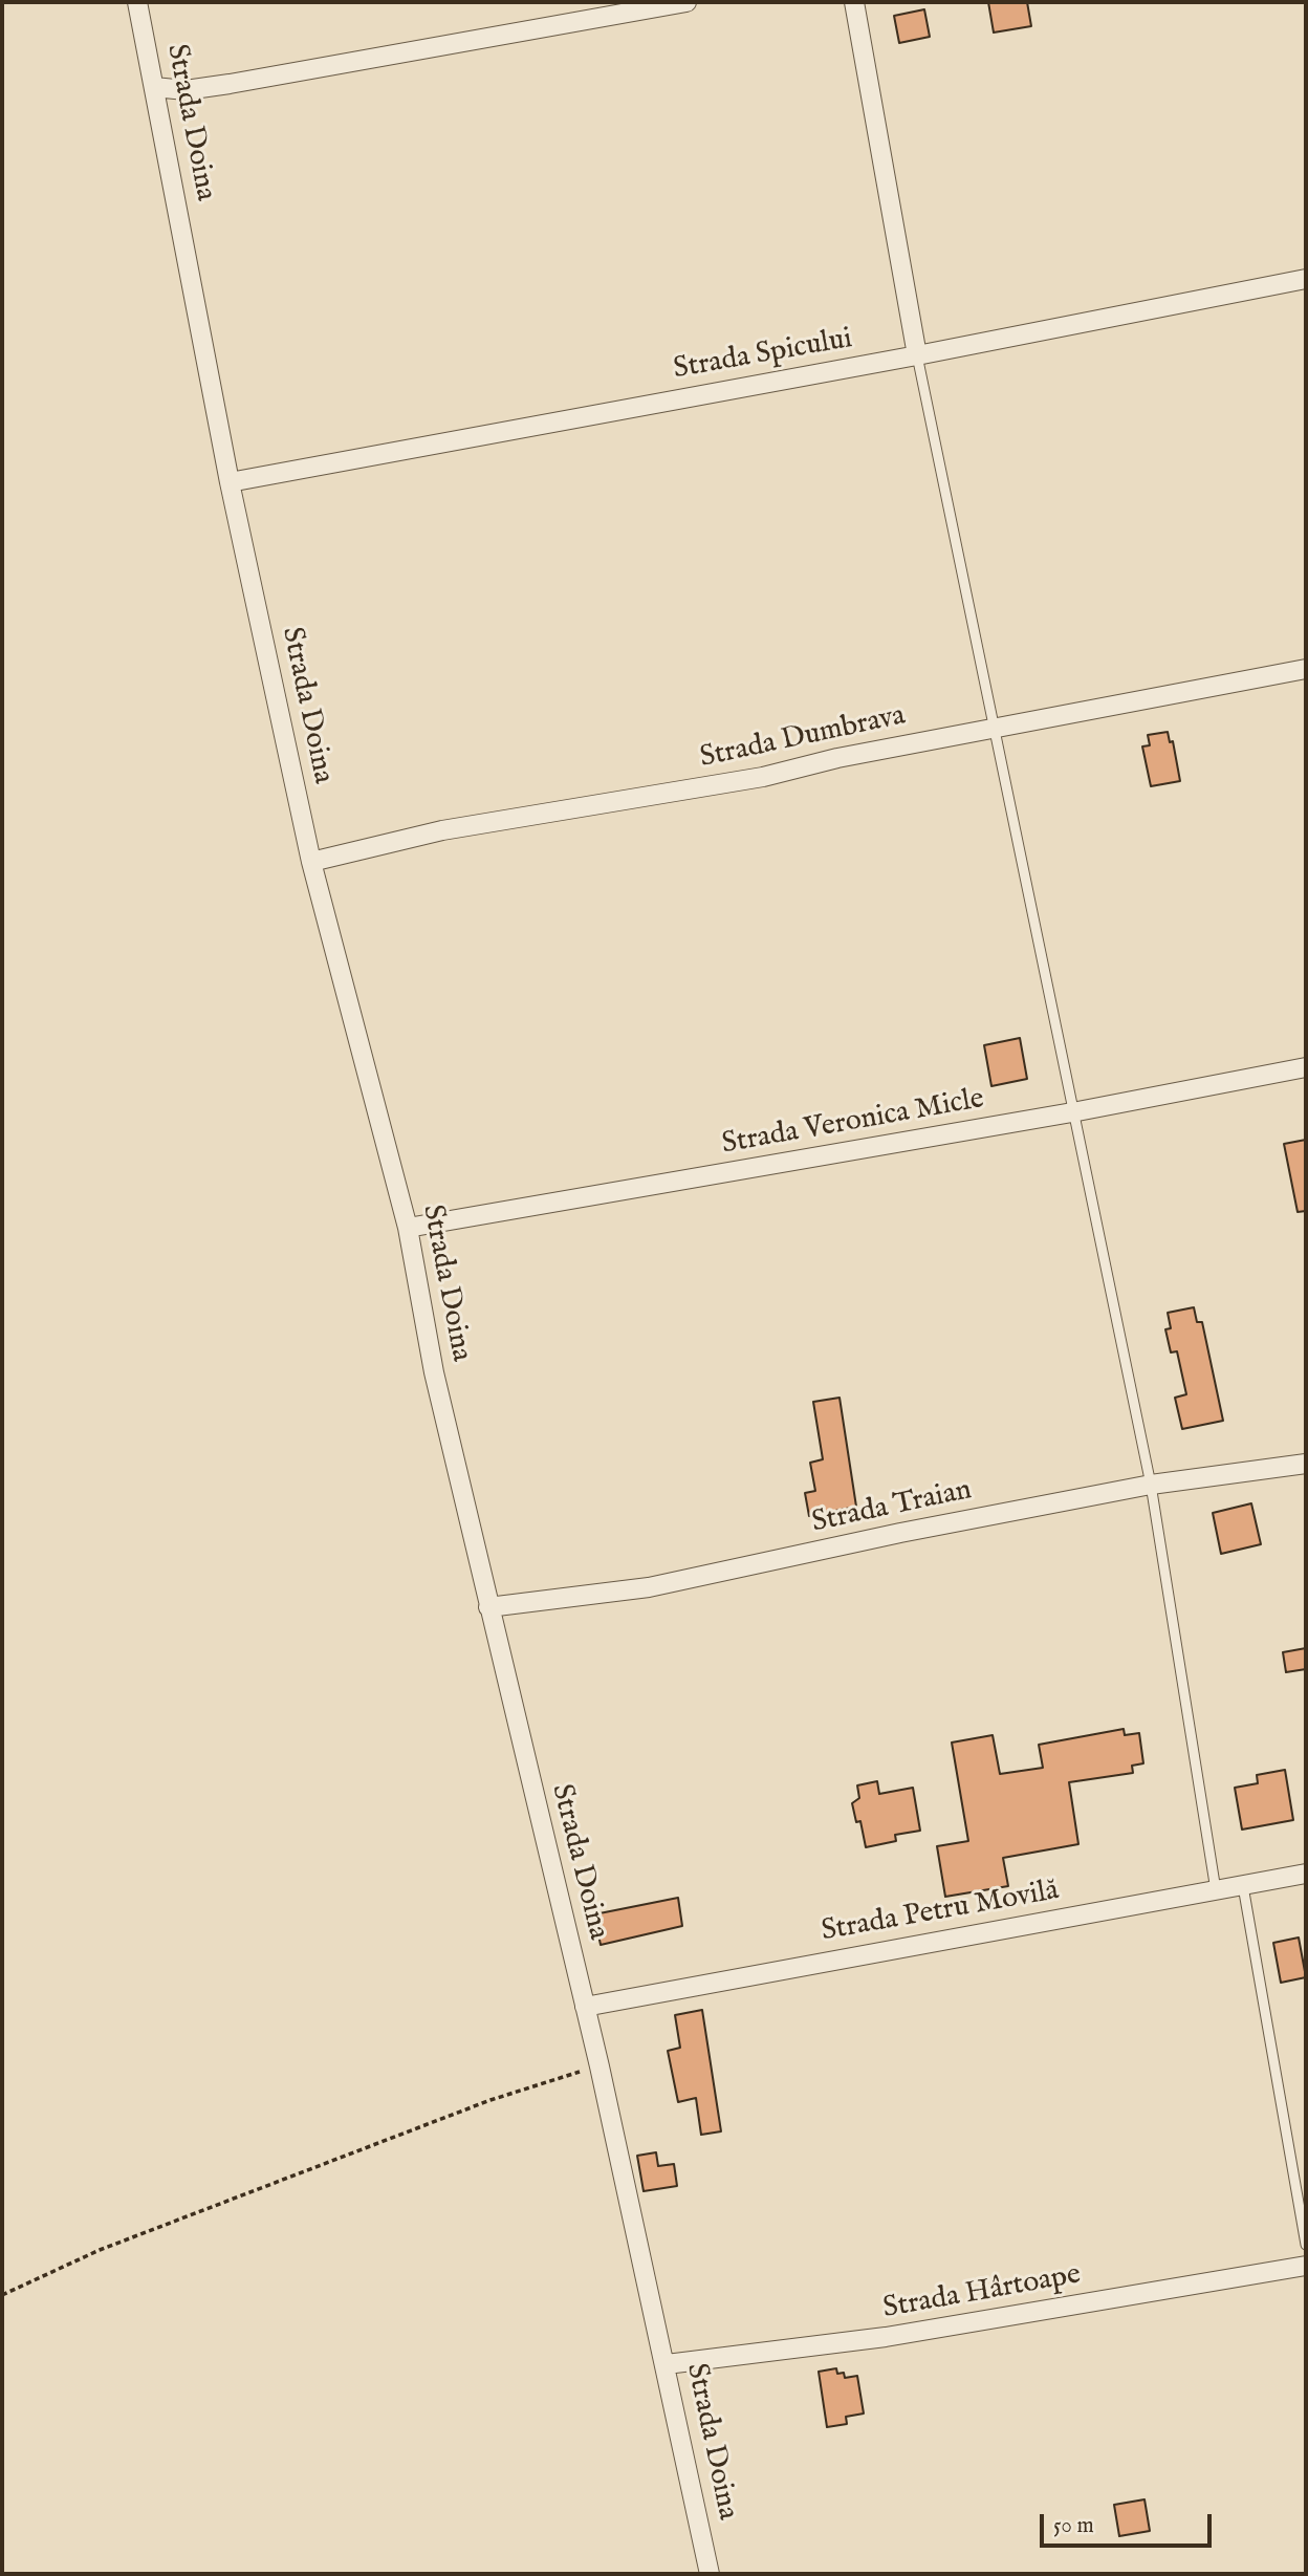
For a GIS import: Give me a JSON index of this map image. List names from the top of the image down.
{
  "streets": {
    "street": [
      "Strada Doina",
      "Strada Spicului",
      "Strada Dumbrava",
      "Strada Veronica Micle",
      "Strada Traian",
      "Strada Petru Movilă",
      "Strada Hârtoape"
    ]
  },
  "crossings": [
    ["Strada Doina", "Strada Spicului"],
    ["Strada Doina", "Strada Dumbrava"],
    ["Strada Doina", "Strada Veronica Micle"],
    ["Strada Doina", "Strada Traian"],
    ["Strada Doina", "Strada Petru Movilă"],
    ["Strada Doina", "Strada Hârtoape"]
  ],
  "scale_bar": "50 m"
}
